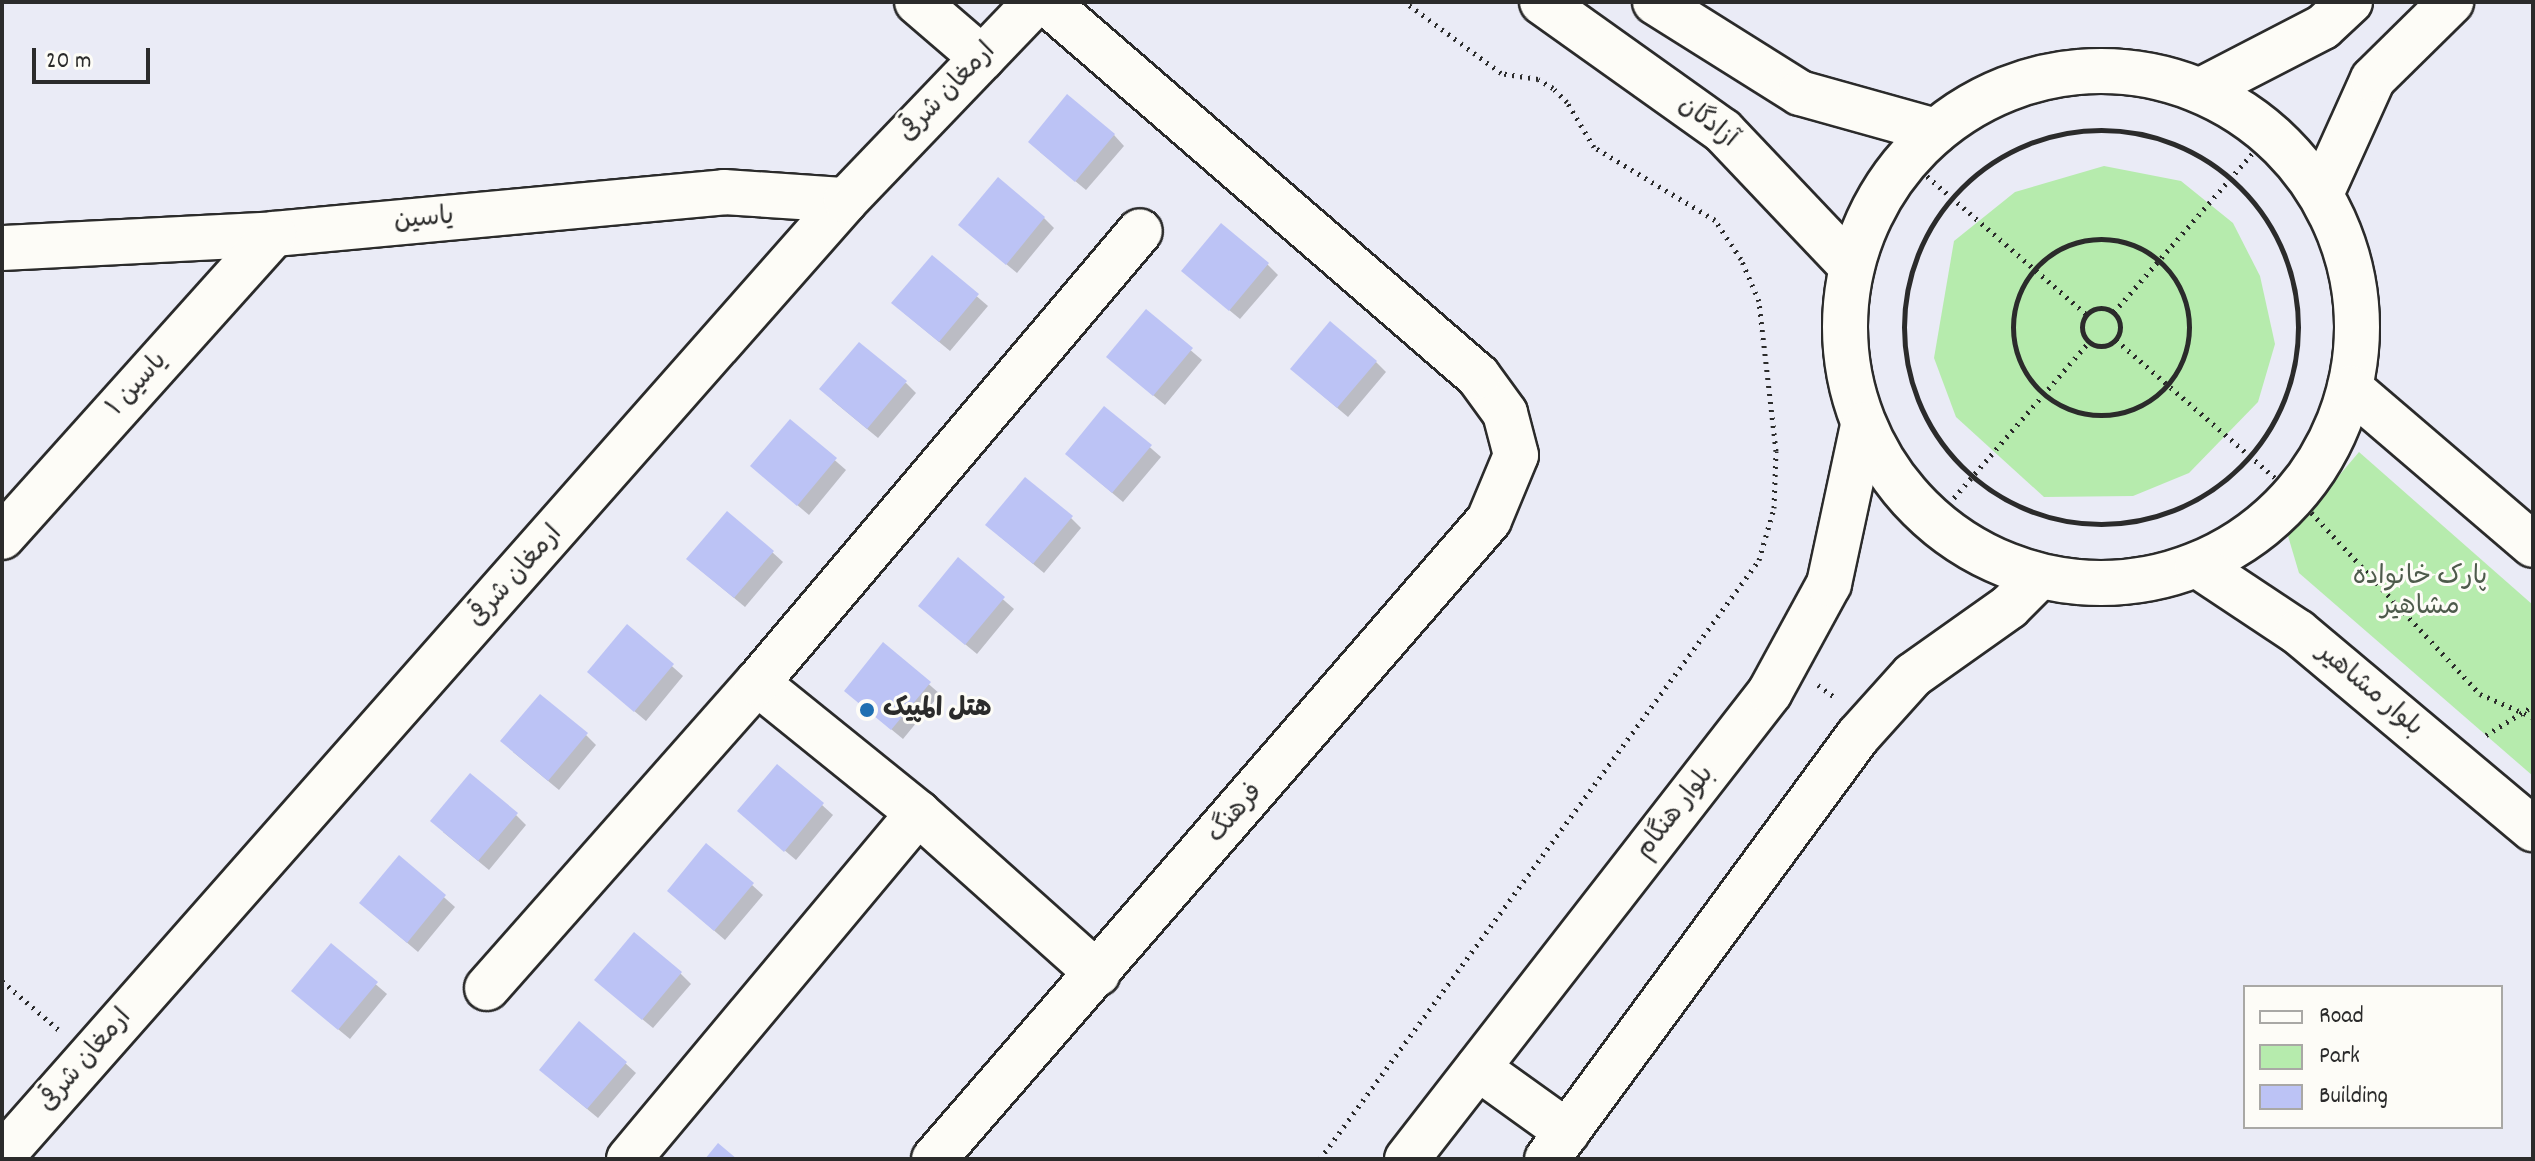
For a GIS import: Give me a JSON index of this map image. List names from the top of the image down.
{
  "streets": {
    "street": [
      "ارمغان شرقی",
      "آزادگان",
      "یاسین",
      "یاسین ۱",
      "بلوار مشاهیر",
      "بلوار هنگام",
      "فرهنگ"
    ]
  },
  "crossings": [
    ["ارمغان شرقی", "یاسین"],
    ["یاسین", "یاسین ۱"]
  ],
  "parks": ["پارک خانواده مشاهیر"],
  "places": ["هتل المپیک"],
  "legend": ["Road", "Park", "Building"],
  "scale_bar": "20 m"
}
